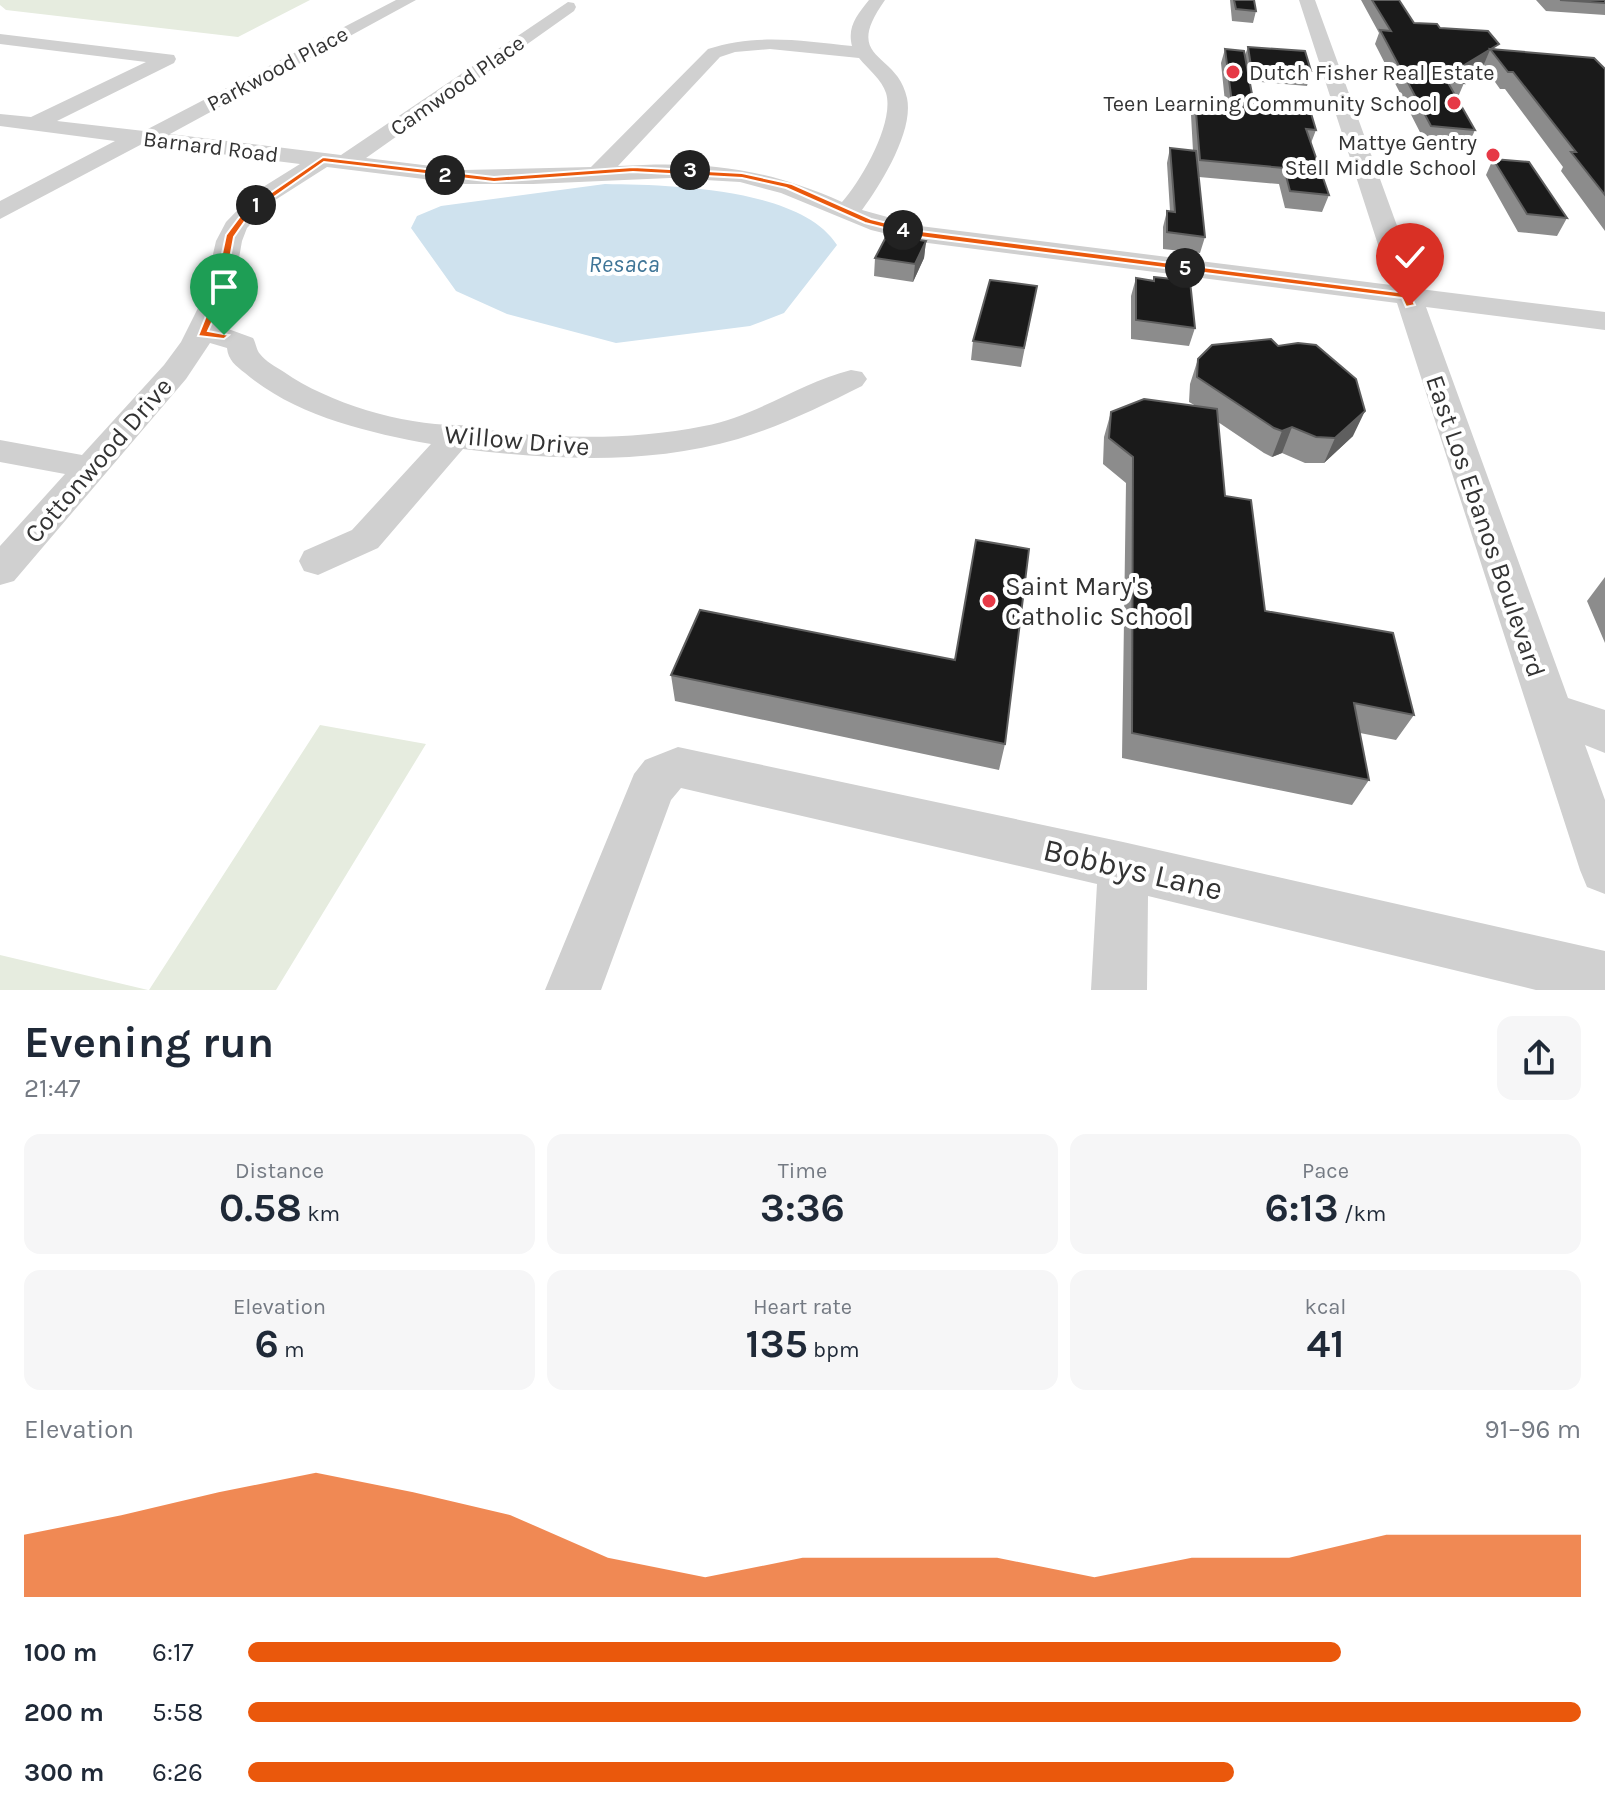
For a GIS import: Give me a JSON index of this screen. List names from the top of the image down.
{
  "streets": {
    "street": [
      "Parkwood Place",
      "Camwood Place",
      "Barnard Road",
      "Willow Drive",
      "Cottonwood Drive",
      "East Los Ebanos Boulevard",
      "Bobbys Lane"
    ]
  },
  "crossings": [
    ["Parkwood Place", "Barnard Road"],
    ["Camwood Place", "Barnard Road"],
    ["Camwood Place", "Cottonwood Drive"],
    ["Barnard Road", "Cottonwood Drive"],
    ["Barnard Road", "East Los Ebanos Boulevard"],
    ["Willow Drive", "Cottonwood Drive"]
  ],
  "water": ["Resaca"],
  "places": [
    "Dutch Fisher Real Estate",
    "Teen Learning Community School",
    "Mattye Gentry Stell Middle School",
    "Saint Mary's Catholic School"
  ],
  "page": {
    "pins": [
      "3",
      "2",
      "1",
      "4",
      "5"
    ],
    "heading": ["Evening run", "21:47"],
    "stats": [
      ["Distance", "0.58 km"],
      ["Time", "3:36"],
      ["Pace", "6:13 /km"],
      ["Elevation", "6 m"],
      ["Heart rate", "135 bpm"],
      ["kcal", "41"]
    ],
    "chart": ["Elevation", "91–96 m"],
    "list": [
      {
        "name": "100 m",
        "note": "6:17"
      },
      {
        "name": "200 m",
        "note": "5:58"
      },
      {
        "name": "300 m",
        "note": "6:26"
      }
    ]
  }
}
